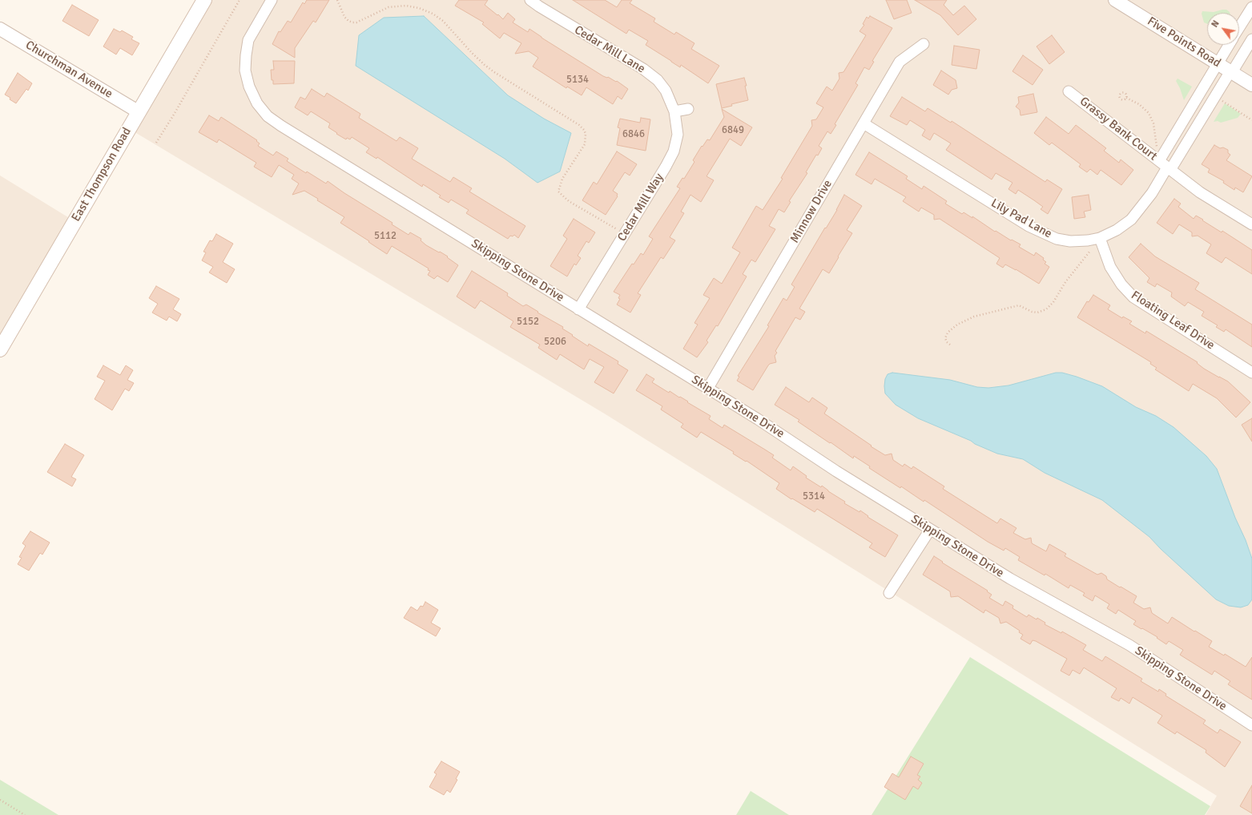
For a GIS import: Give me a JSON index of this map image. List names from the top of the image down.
{
  "streets": {
    "main road": ["East Thompson Road"],
    "street": [
      "Five Points Road",
      "Cedar Mill Lane",
      "Churchman Avenue",
      "Grassy Bank Court",
      "Cedar Mill Way",
      "Minnow Drive",
      "Lily Pad Lane",
      "Skipping Stone Drive",
      "Floating Leaf Drive"
    ]
  },
  "crossings": [
    ["Five Points Road", "Lily Pad Lane"],
    ["Cedar Mill Lane", "Cedar Mill Way"],
    ["Churchman Avenue", "East Thompson Road"],
    ["Grassy Bank Court", "Lily Pad Lane"],
    ["Cedar Mill Way", "Skipping Stone Drive"],
    ["Minnow Drive", "Lily Pad Lane"],
    ["Minnow Drive", "Skipping Stone Drive"],
    ["Lily Pad Lane", "Floating Leaf Drive"]
  ],
  "house_numbers": [
    "5134",
    "6849",
    "6846",
    "5112",
    "5152",
    "5206",
    "5314"
  ],
  "north": "top left"
}
